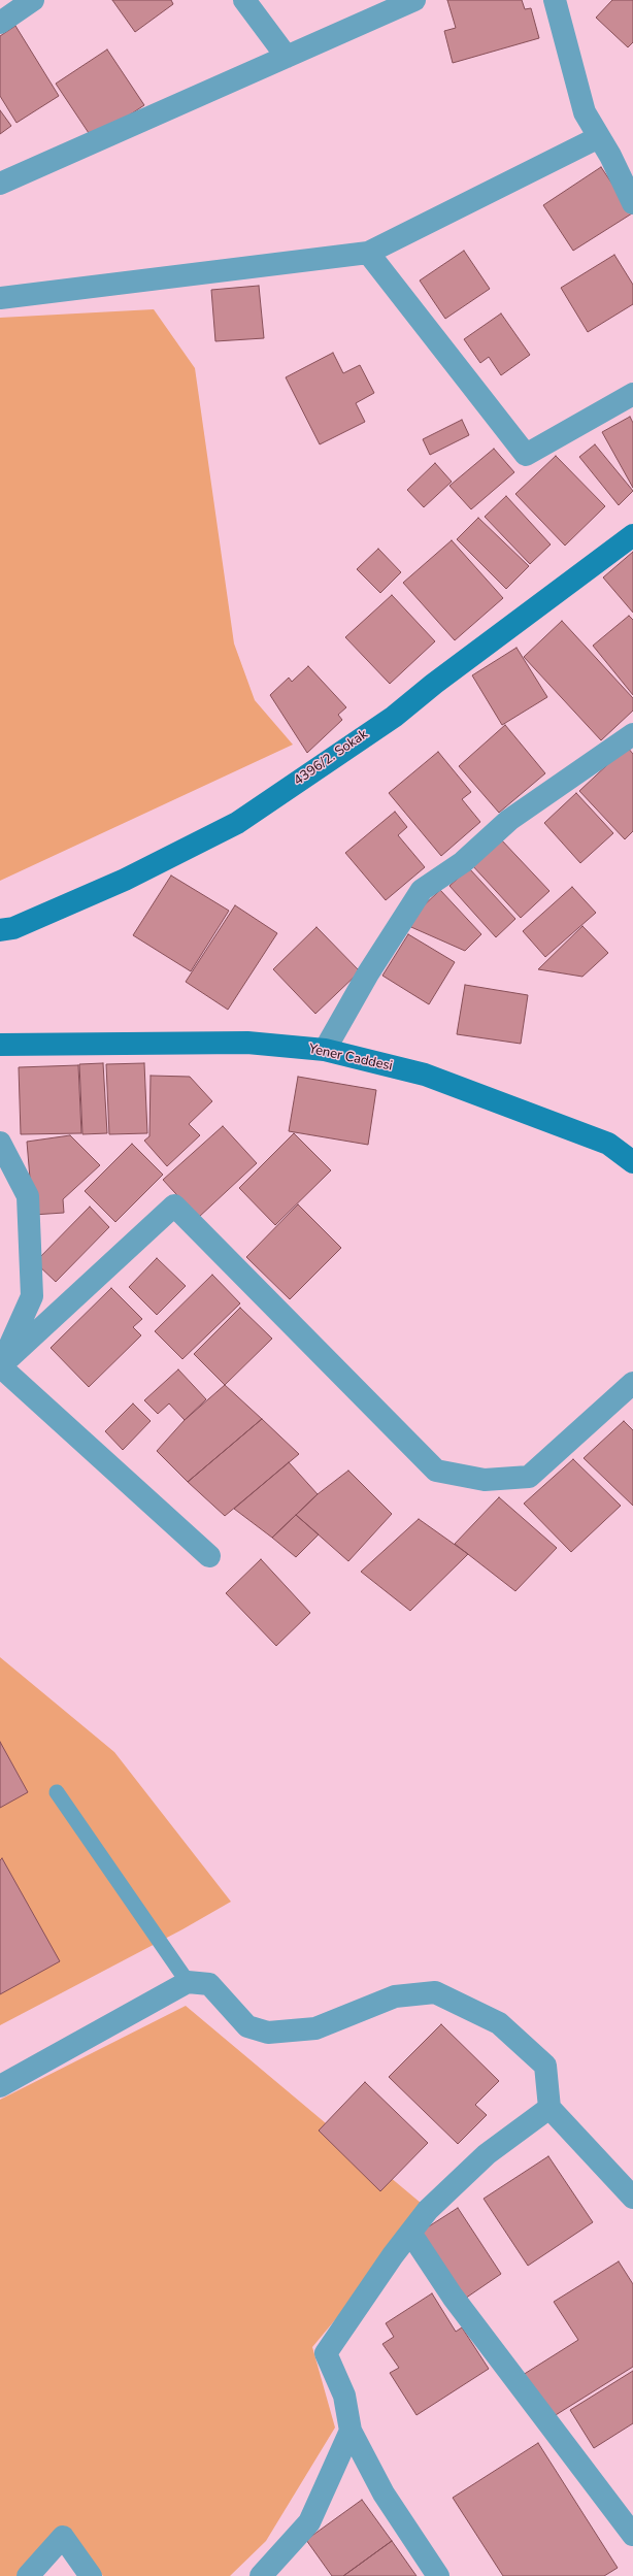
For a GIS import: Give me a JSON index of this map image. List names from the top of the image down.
{
  "streets": {
    "street": ["4396/2. Sokak", "Yener Caddesi"]
  }
}
